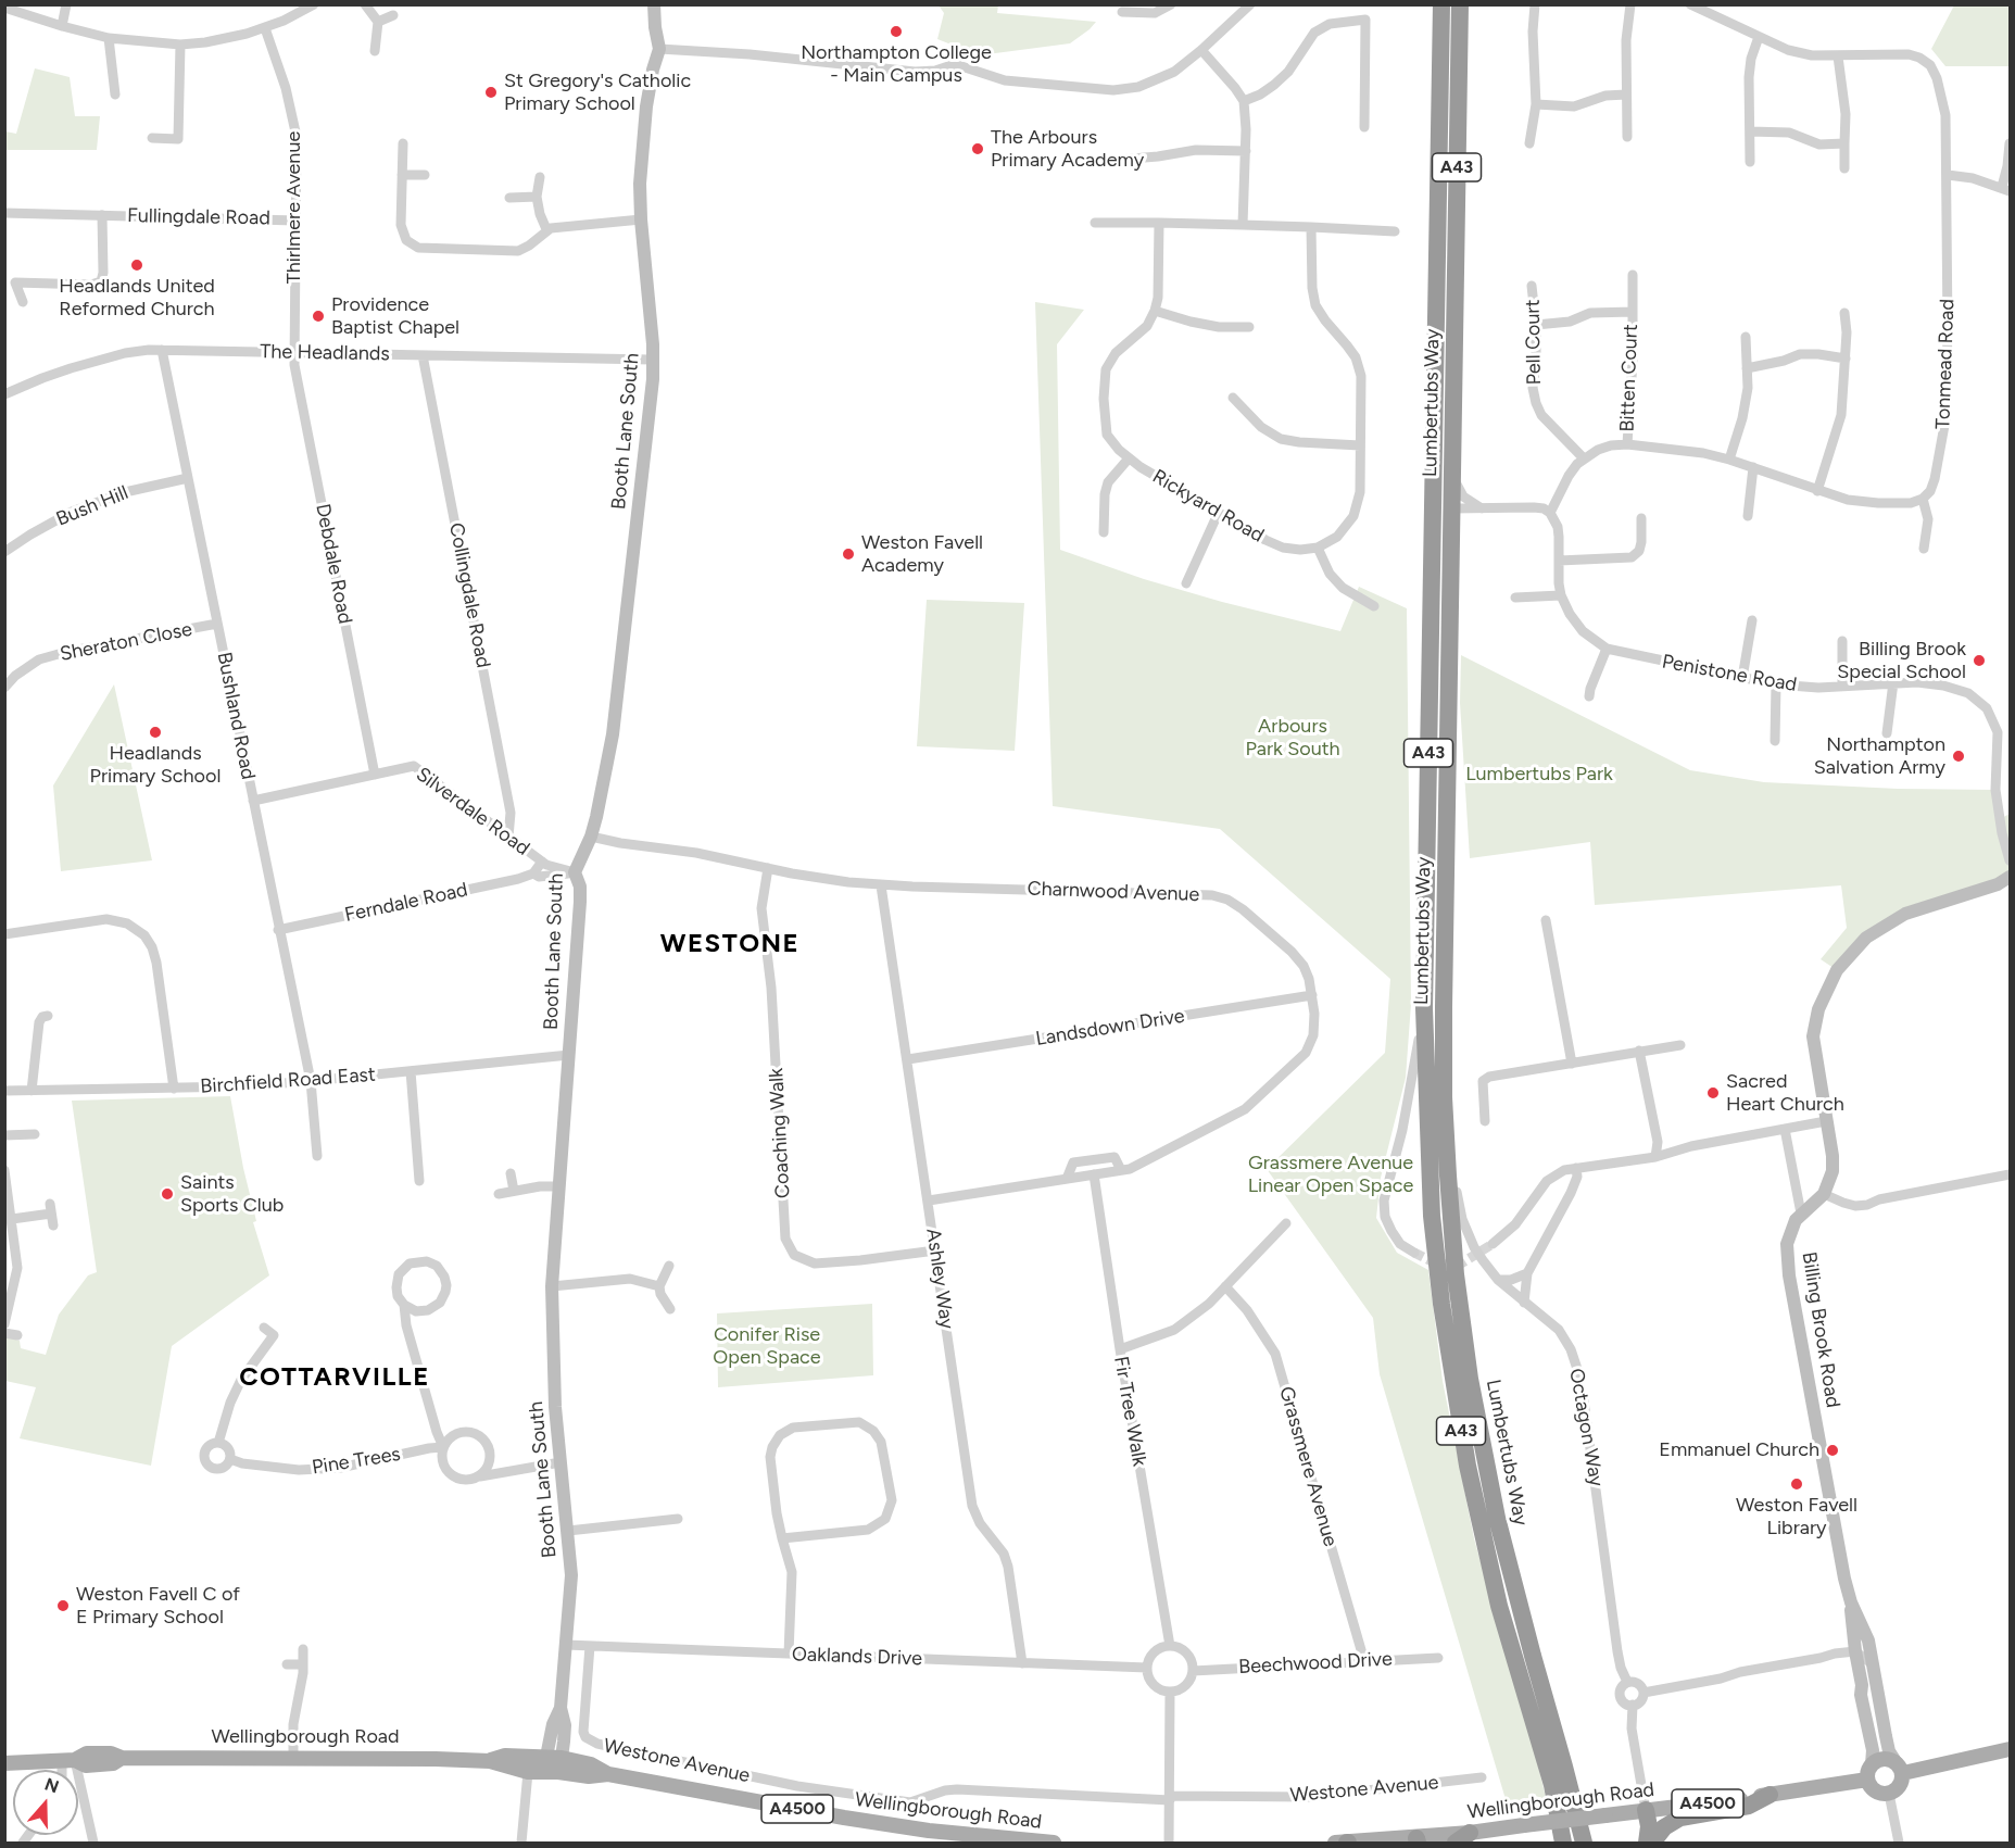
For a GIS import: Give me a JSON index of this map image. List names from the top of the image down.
{
  "streets": {
    "highway": ["A43", "Lumbertubs Way"],
    "main road": ["Wellingborough Road", "A4500"],
    "street": [
      "Thirlmere Avenue",
      "Fullingdale Road",
      "Pell Court",
      "The Headlands",
      "Tonmead Road",
      "Bitten Court",
      "Booth Lane South",
      "Bush Hill",
      "Rickyard Road",
      "Debdale Road",
      "Collingdale Road",
      "Sheraton Close",
      "Penistone Road",
      "Bushland Road",
      "Silverdale Road",
      "Charnwood Avenue",
      "Ferndale Road",
      "Landsdown Drive",
      "Birchfield Road East",
      "Coaching Walk",
      "Ashley Way",
      "Billing Brook Road",
      "Fir Tree Walk",
      "Octagon Way",
      "Pine Trees",
      "Grassmere Avenue",
      "Oaklands Drive",
      "Beechwood Drive",
      "Westone Avenue"
    ]
  },
  "crossings": [
    ["Thirlmere Avenue", "Fullingdale Road"],
    ["Thirlmere Avenue", "The Headlands"],
    ["Thirlmere Avenue", "Debdale Road"],
    ["Pell Court", "Bitten Court"],
    ["The Headlands", "Booth Lane South"],
    ["The Headlands", "Debdale Road"],
    ["The Headlands", "Collingdale Road"],
    ["The Headlands", "Bushland Road"],
    ["Lumbertubs Way", "Octagon Way"],
    ["Booth Lane South", "Silverdale Road"],
    ["Booth Lane South", "Charnwood Avenue"],
    ["Booth Lane South", "Ferndale Road"],
    ["Booth Lane South", "Birchfield Road East"],
    ["Booth Lane South", "Oaklands Drive"],
    ["Booth Lane South", "Wellingborough Road"],
    ["Bush Hill", "Bushland Road"],
    ["Debdale Road", "Silverdale Road"],
    ["Collingdale Road", "Silverdale Road"],
    ["Sheraton Close", "Bushland Road"],
    ["Bushland Road", "Silverdale Road"],
    ["Bushland Road", "Ferndale Road"],
    ["Bushland Road", "Birchfield Road East"],
    ["Silverdale Road", "Ferndale Road"],
    ["Charnwood Avenue", "Landsdown Drive"],
    ["Charnwood Avenue", "Coaching Walk"],
    ["Charnwood Avenue", "Ashley Way"],
    ["Charnwood Avenue", "Fir Tree Walk"],
    ["Landsdown Drive", "Ashley Way"],
    ["Coaching Walk", "Ashley Way"],
    ["Ashley Way", "Oaklands Drive"],
    ["Billing Brook Road", "Wellingborough Road"],
    ["Fir Tree Walk", "Oaklands Drive"],
    ["Fir Tree Walk", "Beechwood Drive"],
    ["Grassmere Avenue", "Beechwood Drive"],
    ["Oaklands Drive", "Beechwood Drive"],
    ["Oaklands Drive", "Westone Avenue"]
  ],
  "districts": ["WESTONE", "COTTARVILLE"],
  "parks": [
    "Arbours Park South",
    "Lumbertubs Park",
    "Grassmere Avenue Linear Open Space",
    "Conifer Rise Open Space"
  ],
  "places": [
    "Northampton College - Main Campus",
    "St Gregory's Catholic Primary School",
    "The Arbours Primary Academy",
    "Headlands United Reformed Church",
    "Providence Baptist Chapel",
    "Weston Favell Academy",
    "Billing Brook Special School",
    "Headlands Primary School",
    "Northampton Salvation Army",
    "Sacred Heart Church",
    "Saints Sports Club",
    "Emmanuel Church",
    "Weston Favell Library",
    "Weston Favell C of E Primary School"
  ],
  "north": "top"
}
